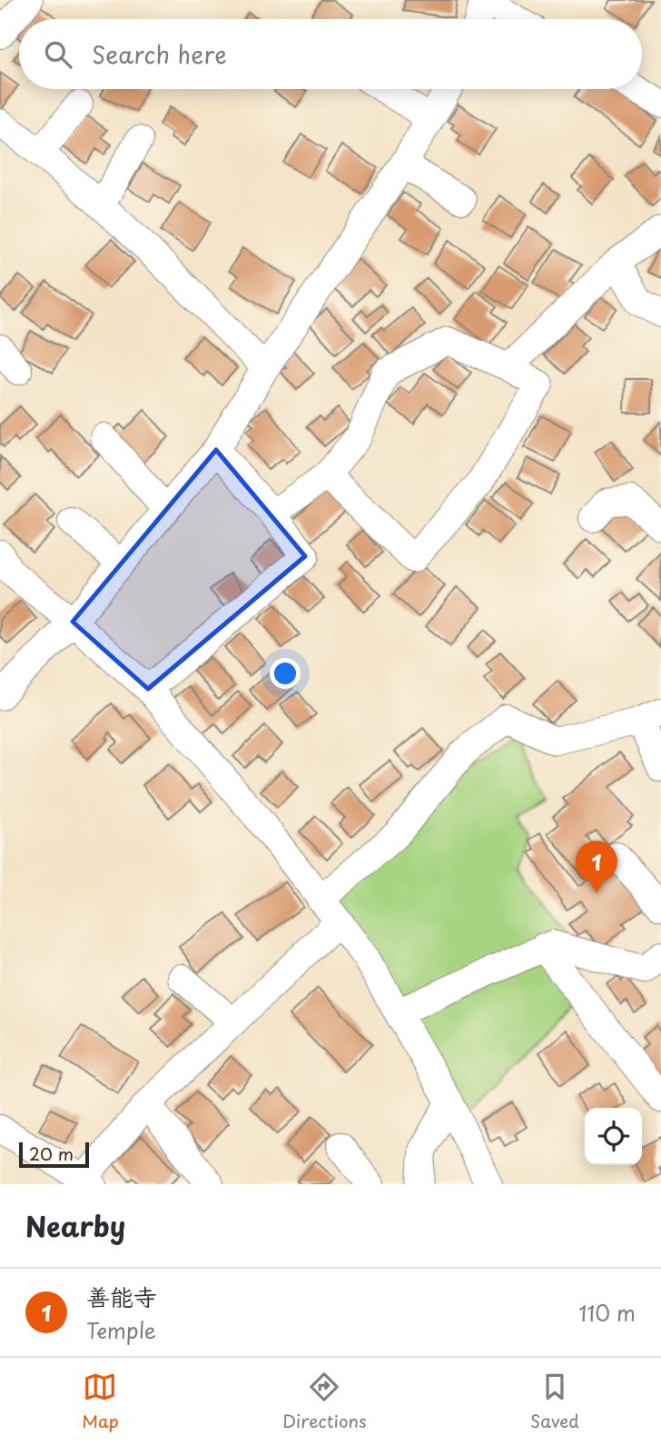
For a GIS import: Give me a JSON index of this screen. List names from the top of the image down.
{
  "scale_bar": "20 m",
  "page": {
    "search": "Search here",
    "pins": "1",
    "scale": "20 m",
    "heading": "Nearby",
    "list": [
      {
        "mark": "1",
        "name": "善能寺",
        "note": "Temple",
        "value": "110 m"
      }
    ],
    "nav": ["Map", "Directions", "Saved"]
  }
}
